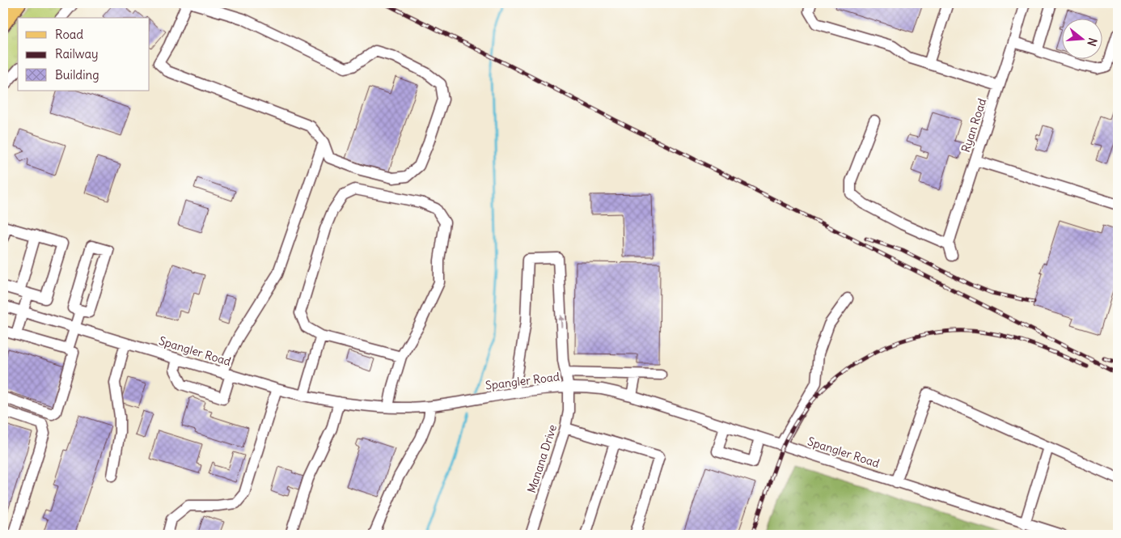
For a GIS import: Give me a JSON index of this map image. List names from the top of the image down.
{
  "streets": {
    "street": ["Ryan Road", "Spangler Road", "Manana Drive"]
  },
  "crossings": [
    ["Spangler Road", "Manana Drive"]
  ],
  "legend": ["Road", "Railway", "Building"],
  "north": "right"
}
